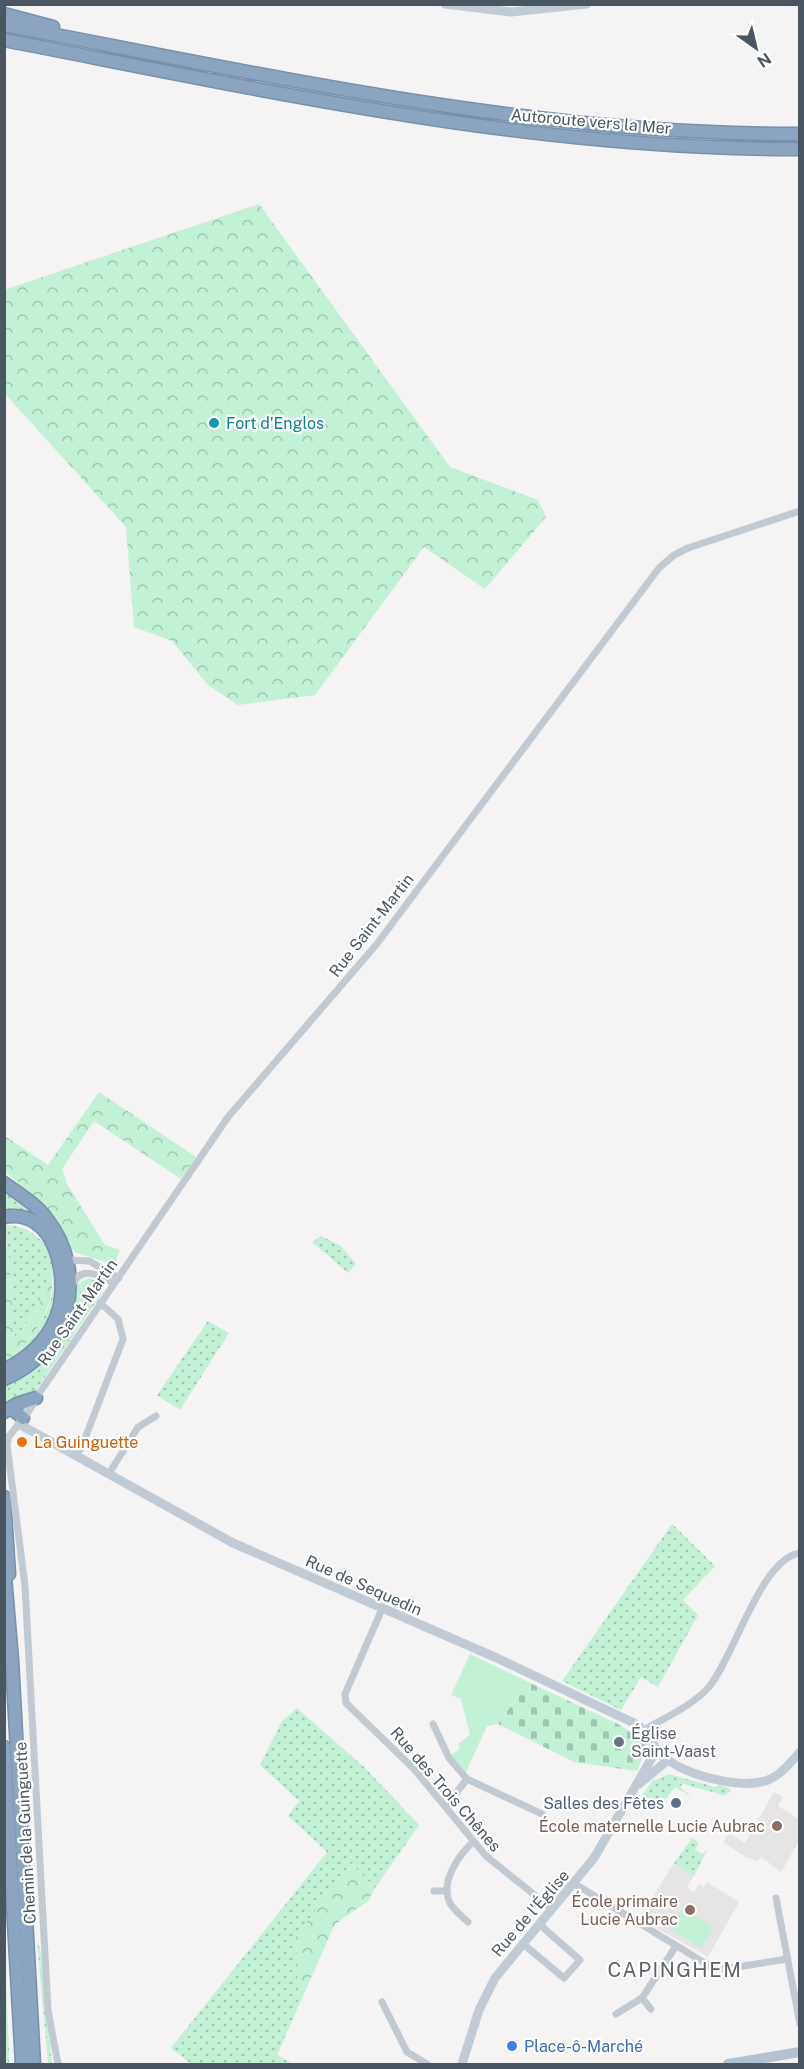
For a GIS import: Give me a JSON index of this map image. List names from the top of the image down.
{
  "streets": {
    "highway": ["Autoroute vers la Mer"],
    "street": [
      "Rue Saint-Martin",
      "Rue de Sequedin",
      "Rue des Trois Chênes",
      "Chemin de la Guinguette",
      "Rue de l'Église"
    ]
  },
  "crossings": [
    ["Rue Saint-Martin", "Rue de Sequedin"],
    ["Rue Saint-Martin", "Chemin de la Guinguette"],
    ["Rue de Sequedin", "Rue des Trois Chênes"],
    ["Rue de Sequedin", "Chemin de la Guinguette"],
    ["Rue des Trois Chênes", "Rue de l'Église"]
  ],
  "districts": ["CAPINGHEM"],
  "places": [
    "Fort d'Englos",
    "La Guinguette",
    "Église Saint-Vaast",
    "Salles des Fêtes",
    "École maternelle Lucie Aubrac",
    "École primaire Lucie Aubrac",
    "Place-ô-Marché"
  ],
  "north": "bottom right"
}
